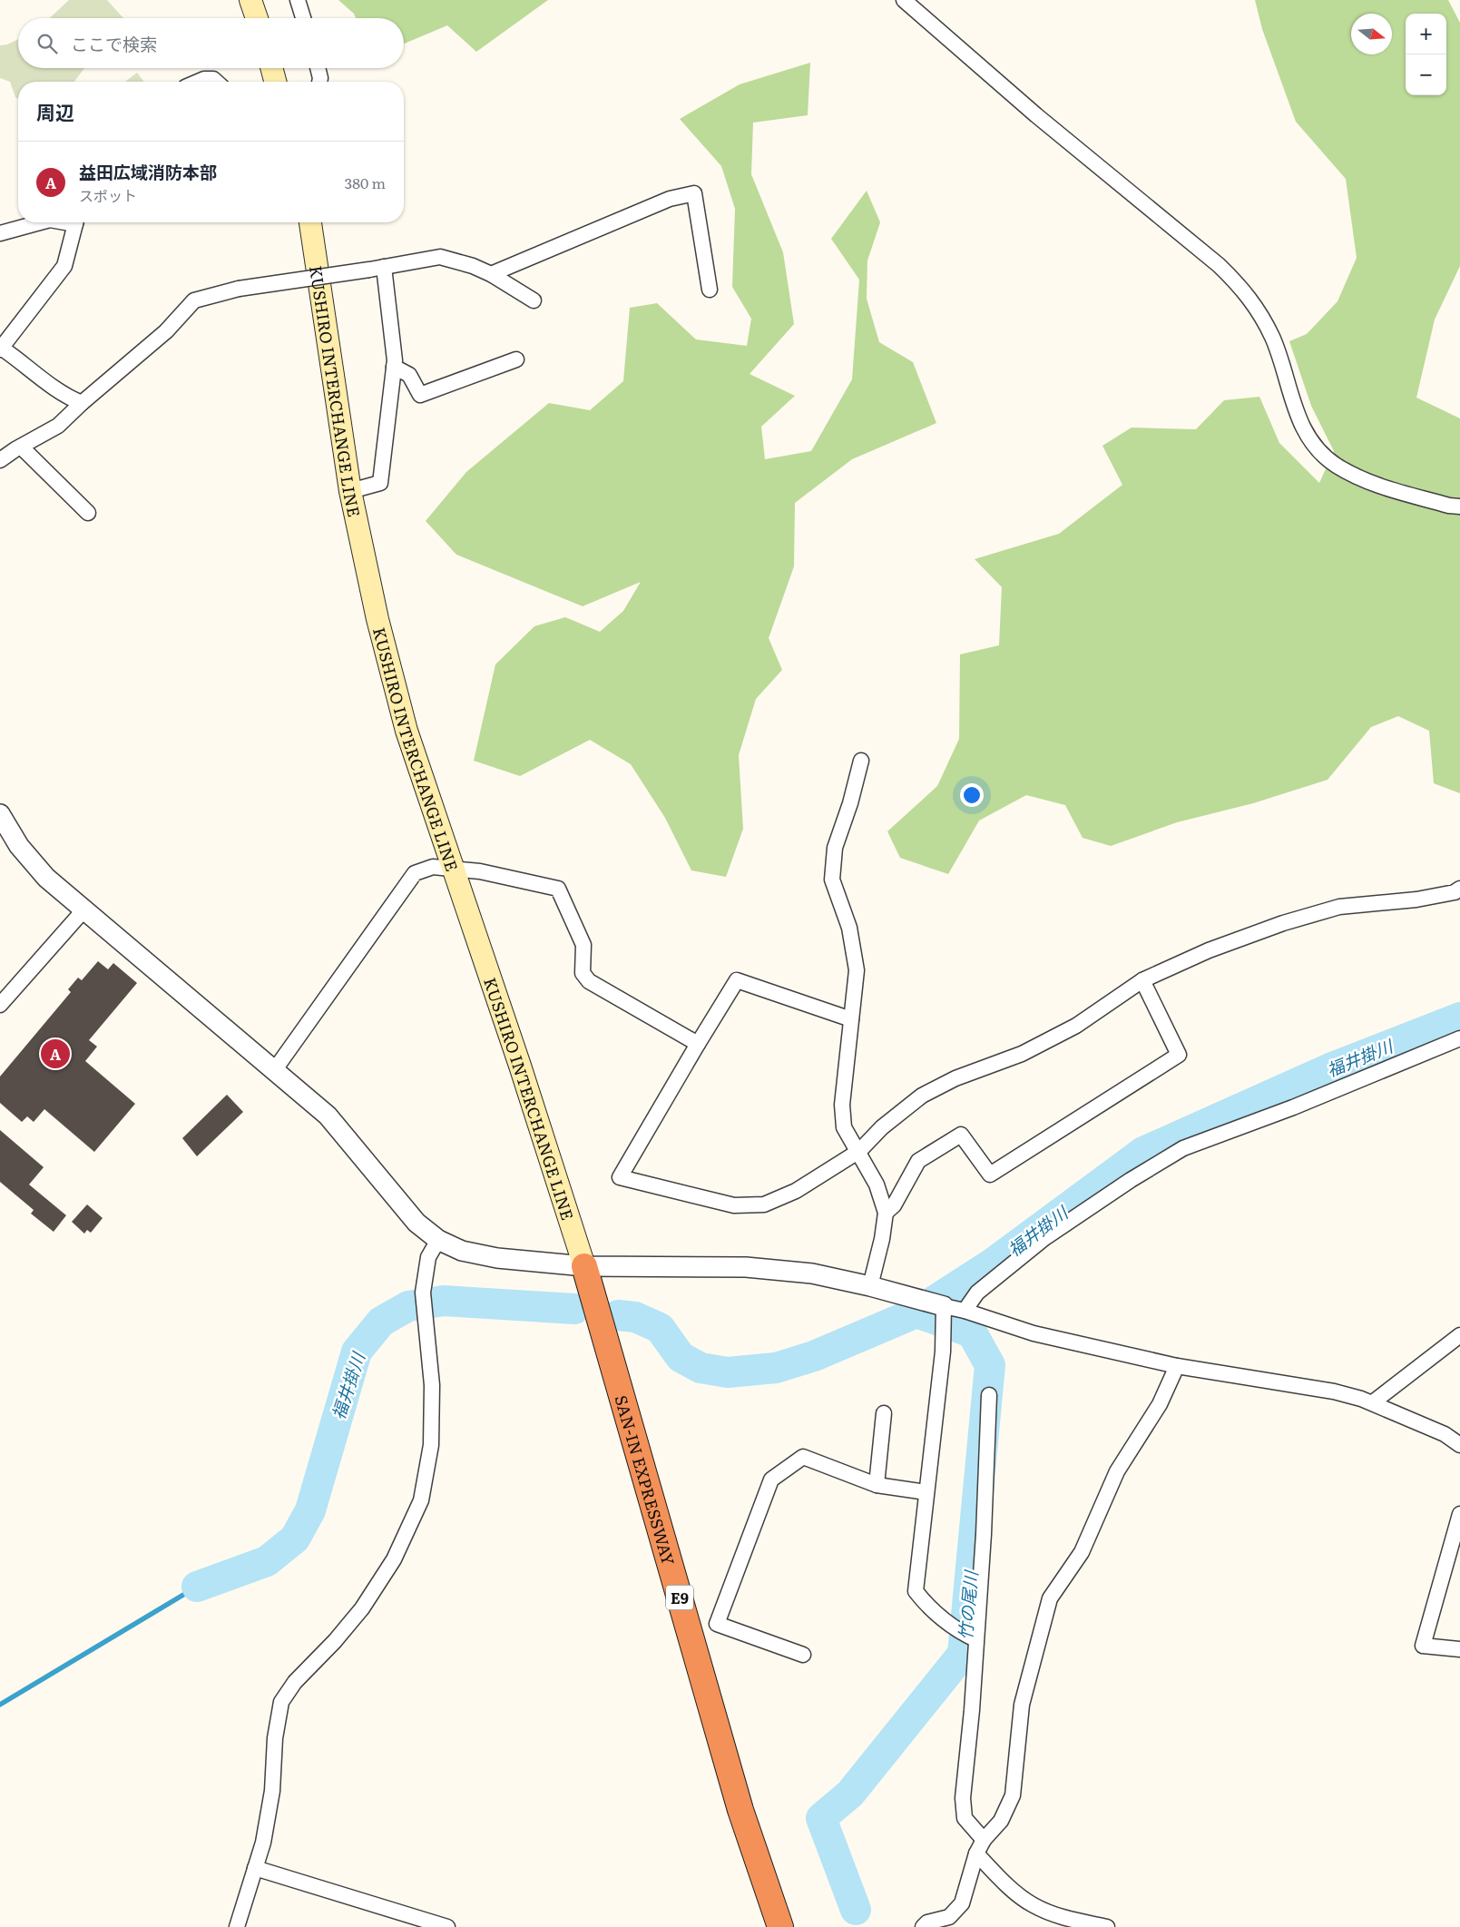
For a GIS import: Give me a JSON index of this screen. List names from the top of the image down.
{
  "streets": {
    "highway": ["SAN-IN EXPRESSWAY", "E9"],
    "main road": ["KUSHIRO INTERCHANGE LINE"]
  },
  "crossings": [
    ["KUSHIRO INTERCHANGE LINE", "SAN-IN EXPRESSWAY"]
  ],
  "water": ["福井掛川", "竹の尾川"],
  "north": "right",
  "page": {
    "map_buttons": ["+", "−"],
    "search": "ここで検索",
    "heading": "周辺",
    "list": [
      {
        "mark": "A",
        "name": "益田広域消防本部",
        "note": "スポット",
        "value": "380 m"
      }
    ],
    "pins": "A"
  }
}
